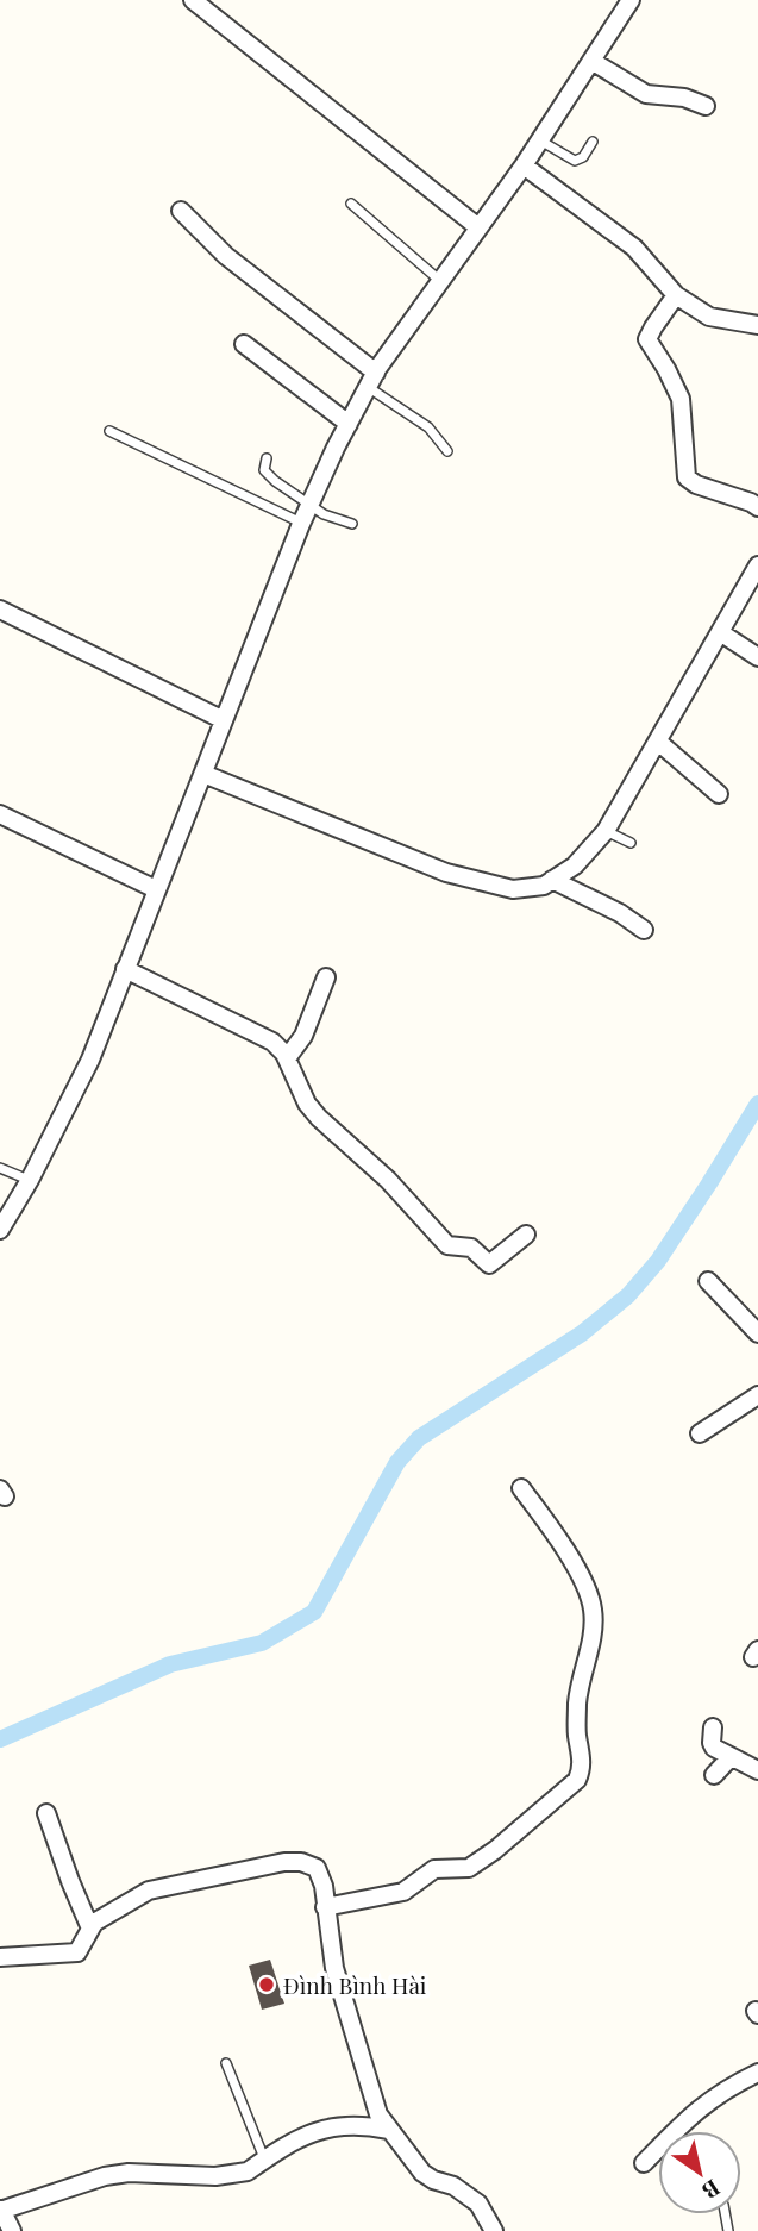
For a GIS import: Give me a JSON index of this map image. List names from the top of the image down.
{
  "places": ["Đình Bình Hài"],
  "north": "bottom right"
}
